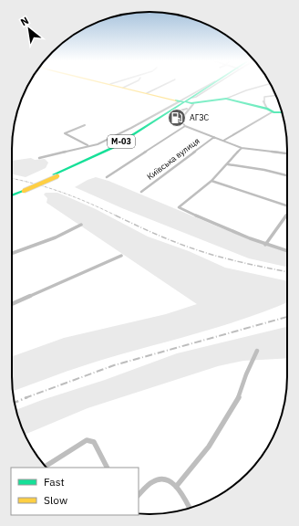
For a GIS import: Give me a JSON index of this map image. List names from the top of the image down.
{
  "streets": {
    "main road": ["М-03"],
    "street": ["Київська вулиця"]
  },
  "places": {
    "fuel station": ["АГЗС"]
  },
  "legend": ["Fast", "Slow"],
  "north": "top left"
}
